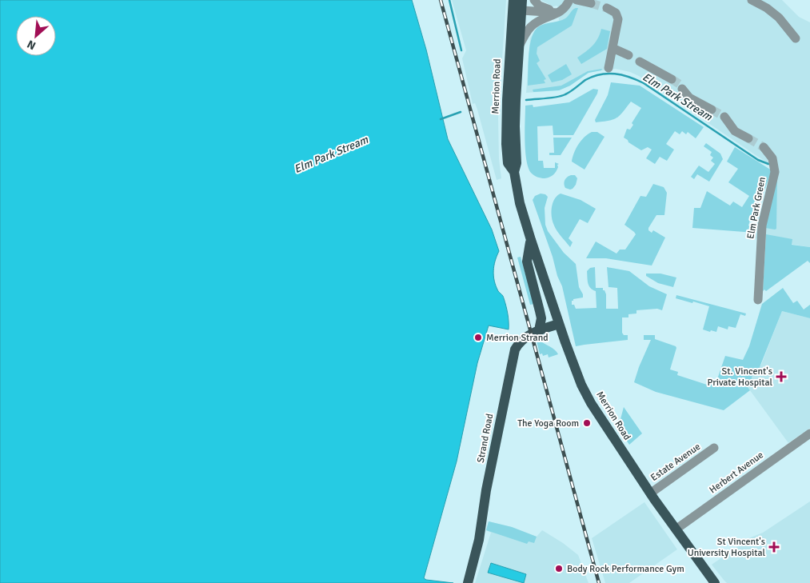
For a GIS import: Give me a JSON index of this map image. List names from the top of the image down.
{
  "streets": {
    "main road": ["Merrion Road", "Strand Road"],
    "street": ["Elm Park Green", "Estate Avenue", "Herbert Avenue"]
  },
  "crossings": [
    ["Merrion Road", "Strand Road"],
    ["Merrion Road", "Estate Avenue"],
    ["Merrion Road", "Herbert Avenue"]
  ],
  "water": ["Elm Park Stream"],
  "places": {
    "other": ["Merrion Strand", "The Yoga Room", "Body Rock Performance Gym"],
    "health": ["St. Vincent's Private Hospital", "St Vincent's University Hospital"]
  },
  "north": "bottom left"
}
